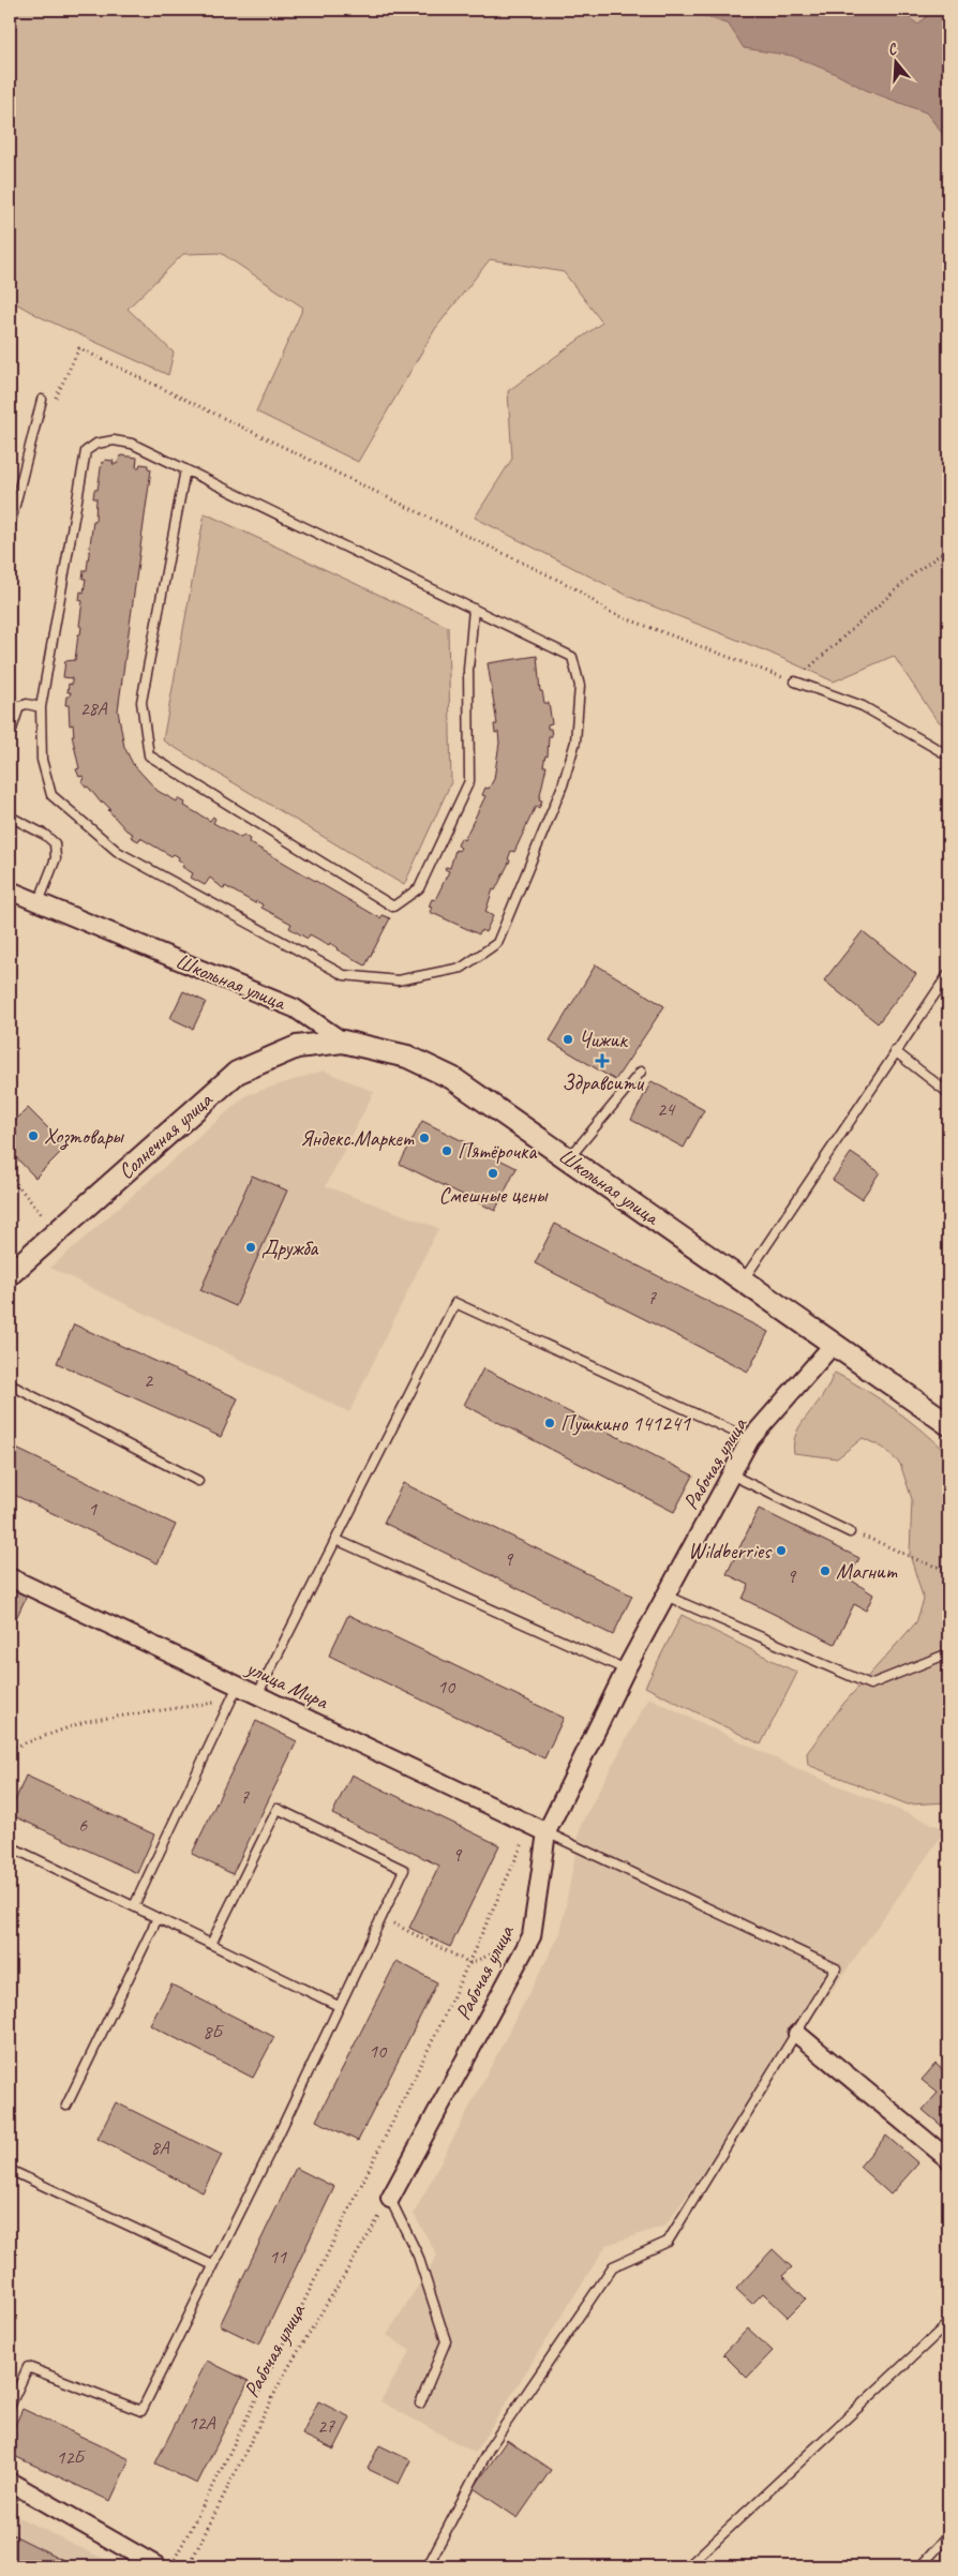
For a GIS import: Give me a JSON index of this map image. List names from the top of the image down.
{
  "streets": {
    "street": [
      "Школьная улица",
      "Солнечная улица",
      "Рабочая улица",
      "улица Мира"
    ]
  },
  "crossings": [
    ["Школьная улица", "Солнечная улица"],
    ["Школьная улица", "Рабочая улица"],
    ["Рабочая улица", "улица Мира"]
  ],
  "places": {
    "other": [
      "Чижик",
      "Хозтовары",
      "Яндекс.Маркет",
      "Пятёрочка",
      "Смешные цены",
      "Дружба",
      "Пушкино 141241",
      "Wildberries",
      "Магнит"
    ],
    "health": ["Здравсити"]
  },
  "house_numbers": [
    "28А",
    "24",
    "7",
    "2",
    "1",
    "9",
    "9",
    "10",
    "7",
    "6",
    "9",
    "8Б",
    "10",
    "8А",
    "11",
    "12А",
    "27",
    "12Б"
  ],
  "north": "top"
}
